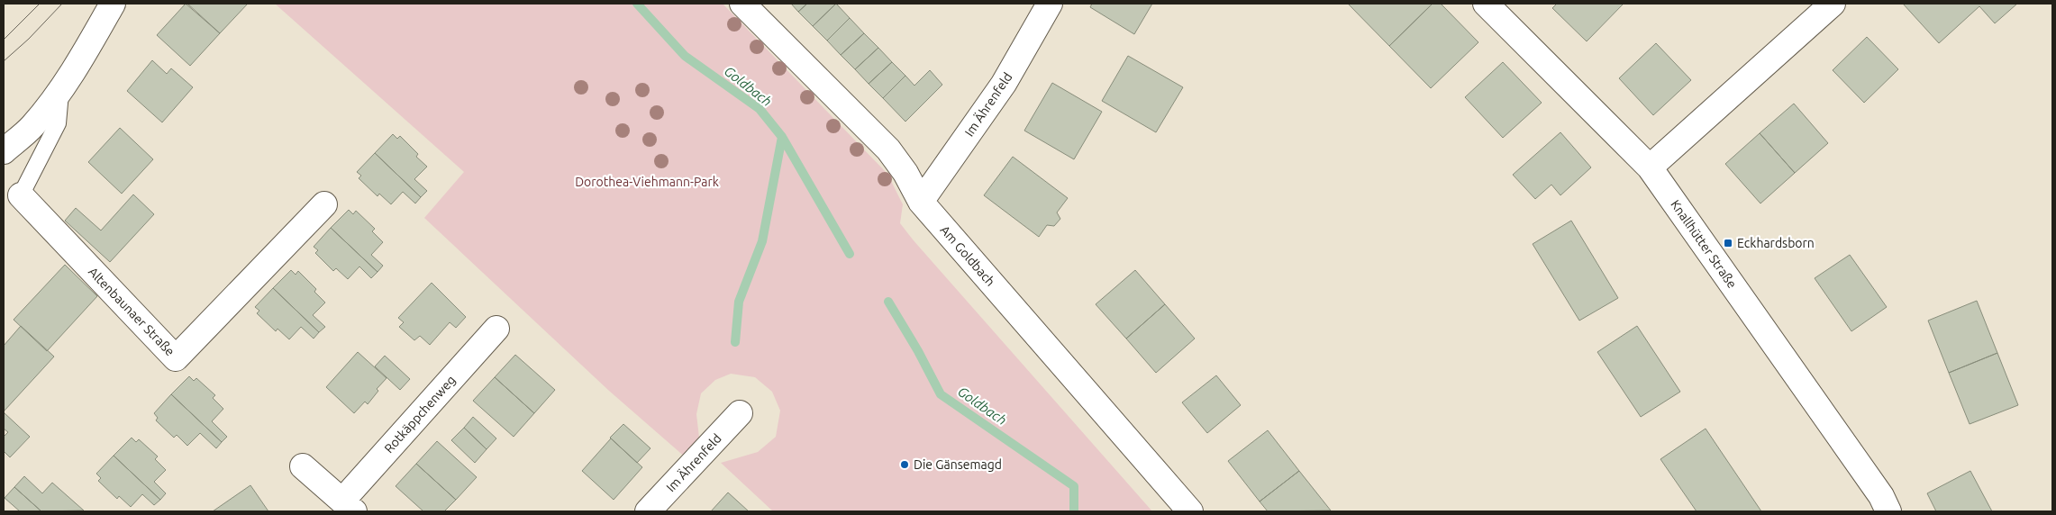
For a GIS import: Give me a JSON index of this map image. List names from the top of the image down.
{
  "streets": {
    "street": [
      "Im Ährenfeld",
      "Knallhütter Straße",
      "Am Goldbach",
      "Altenbaunaer Straße",
      "Rotkäppchenweg"
    ]
  },
  "crossings": [
    ["Im Ährenfeld", "Am Goldbach"]
  ],
  "water": ["Goldbach"],
  "parks": ["Dorothea-Viehmann-Park"],
  "places": {
    "transit": ["Eckhardsborn"],
    "other": ["Die Gänsemagd"]
  }
}
